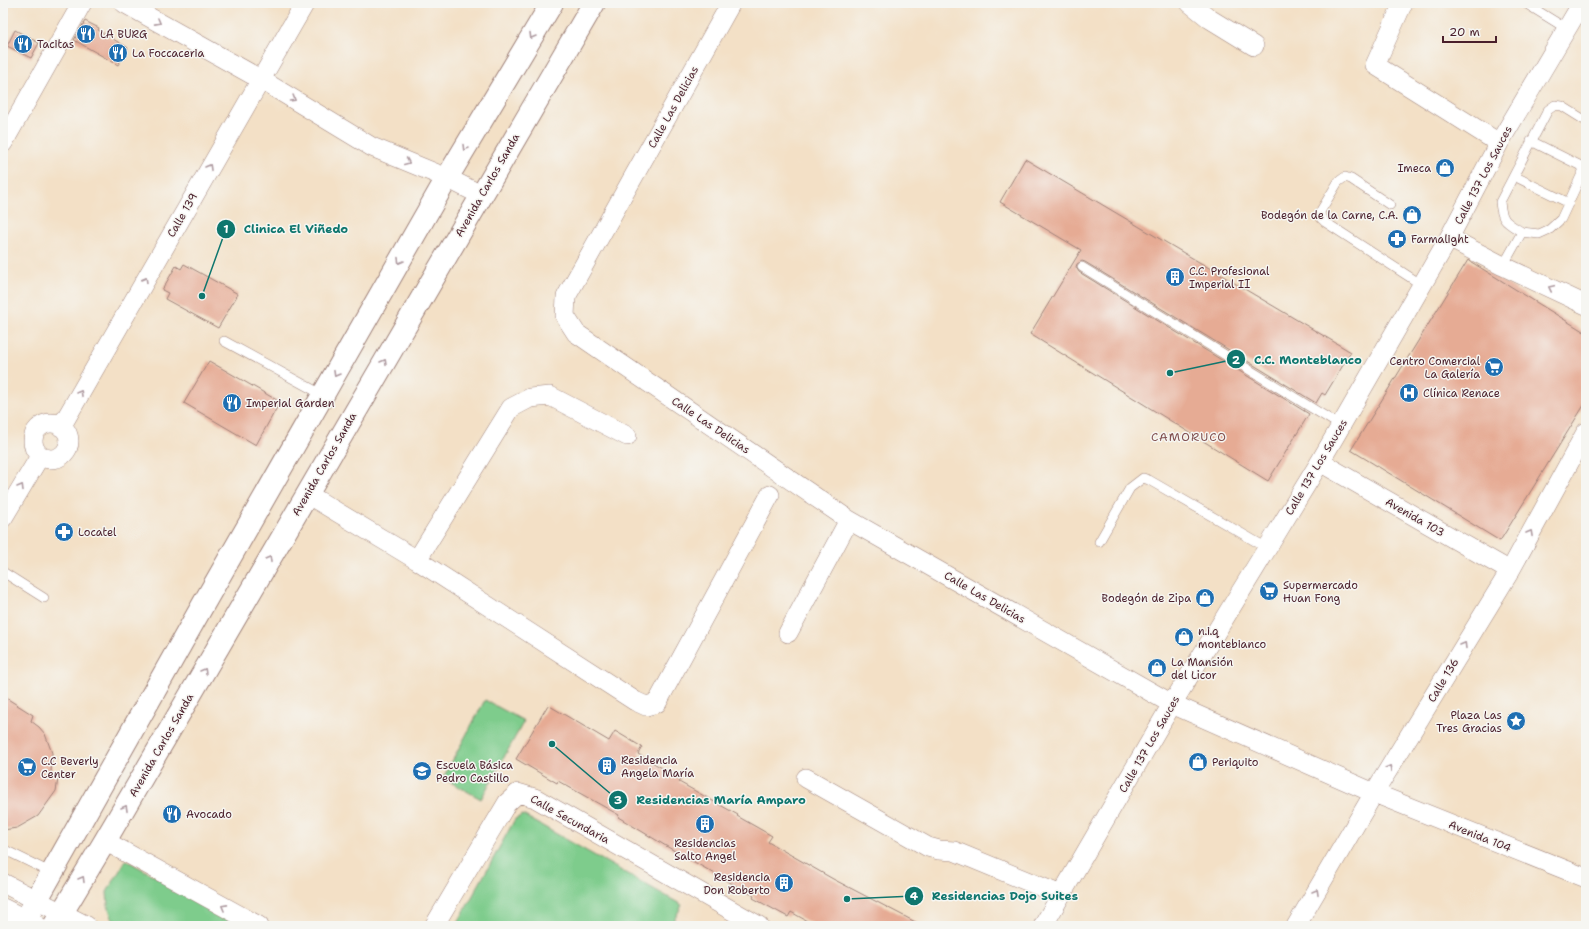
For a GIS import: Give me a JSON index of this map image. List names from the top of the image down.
{
  "streets": {
    "street": [
      "Calle Las Delicias",
      "Calle 137 Los Sauces",
      "Avenida Carlos Sanda",
      "Calle 139",
      "Avenida 103",
      "Calle 136",
      "Calle Secundaria",
      "Avenida 104"
    ]
  },
  "crossings": [
    ["Calle Las Delicias", "Calle 137 Los Sauces"],
    ["Calle Las Delicias", "Calle 136"],
    ["Calle Las Delicias", "Avenida 104"],
    ["Calle 137 Los Sauces", "Avenida 103"],
    ["Avenida 103", "Calle 136"],
    ["Calle 136", "Avenida 104"]
  ],
  "one_way": ["Calle 139", "Calle 136"],
  "districts": ["CAMORUCO"],
  "places": {
    "restaurant": [
      "LA BURG",
      "Tacitas",
      "La Foccaceria",
      "Imperial Garden",
      "Avocado"
    ],
    "shop": [
      "Imeca",
      "Bodegón de la Carne, C.A.",
      "Bodegón de Zipa",
      "n.i.q montebianco",
      "La Mansión del Licor",
      "Periquito"
    ],
    "pharmacy": ["Farmalight", "Locatel"],
    "building": [
      "C.C. Profesional Imperial II",
      "Residencia Angela María",
      "Residencias Salto Angel",
      "Residencia Don Roberto"
    ],
    "other": [
      "Clinica El Viñedo",
      "C.C. Monteblanco",
      "Residencias María Amparo",
      "Residencias Dojo Suites"
    ],
    "supermarket": ["Centro Comercial La Galería", "Supermercado Huan Fong", "C.C Beverly Center"],
    "hospital": ["Clínica Renace"],
    "place": ["Plaza Las Tres Gracias"],
    "school or university": ["Escuela Básica Pedro Castillo"]
  },
  "scale_bar": "20 m"
}
